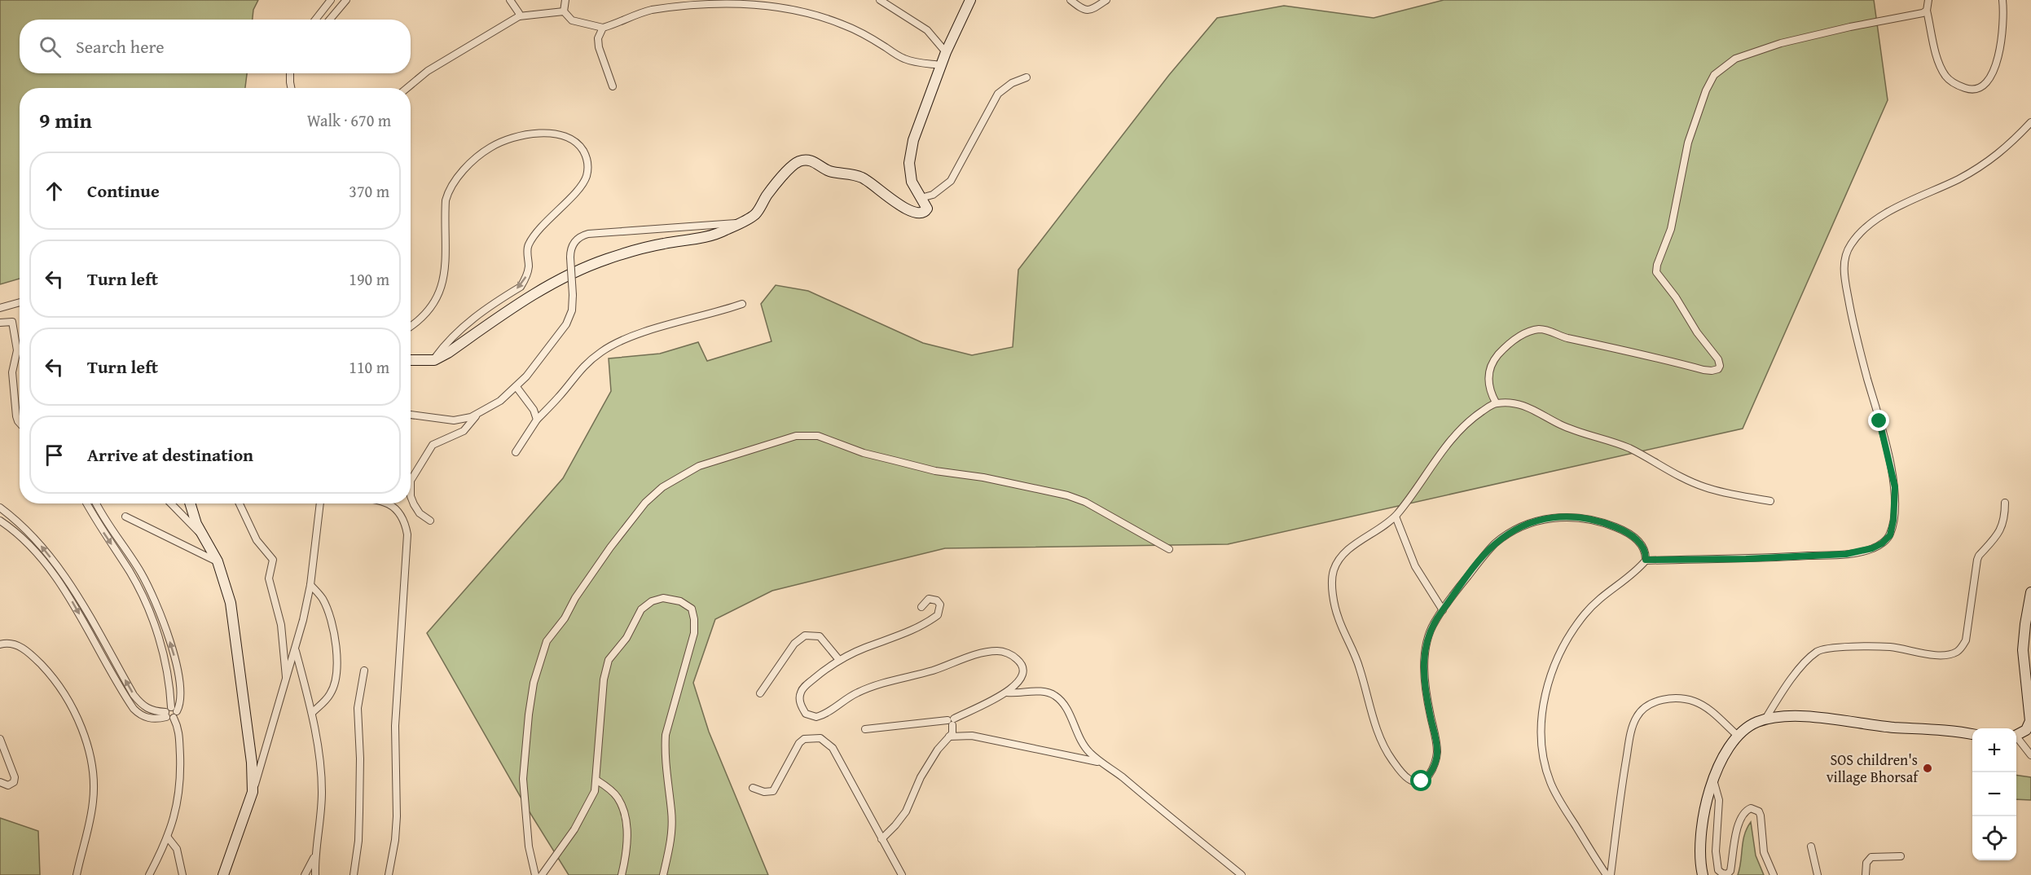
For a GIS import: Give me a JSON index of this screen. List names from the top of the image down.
{
  "places": ["SOS children's village Bhorsaf"],
  "page": {
    "search": "Search here",
    "heading": ["9 min", "Walk · 670 m"],
    "list": [
      ["Continue", "370 m"],
      ["Turn left", "190 m"],
      ["Turn left", "110 m"],
      "Arrive at destination"
    ],
    "map_buttons": ["+", "−"]
  }
}
